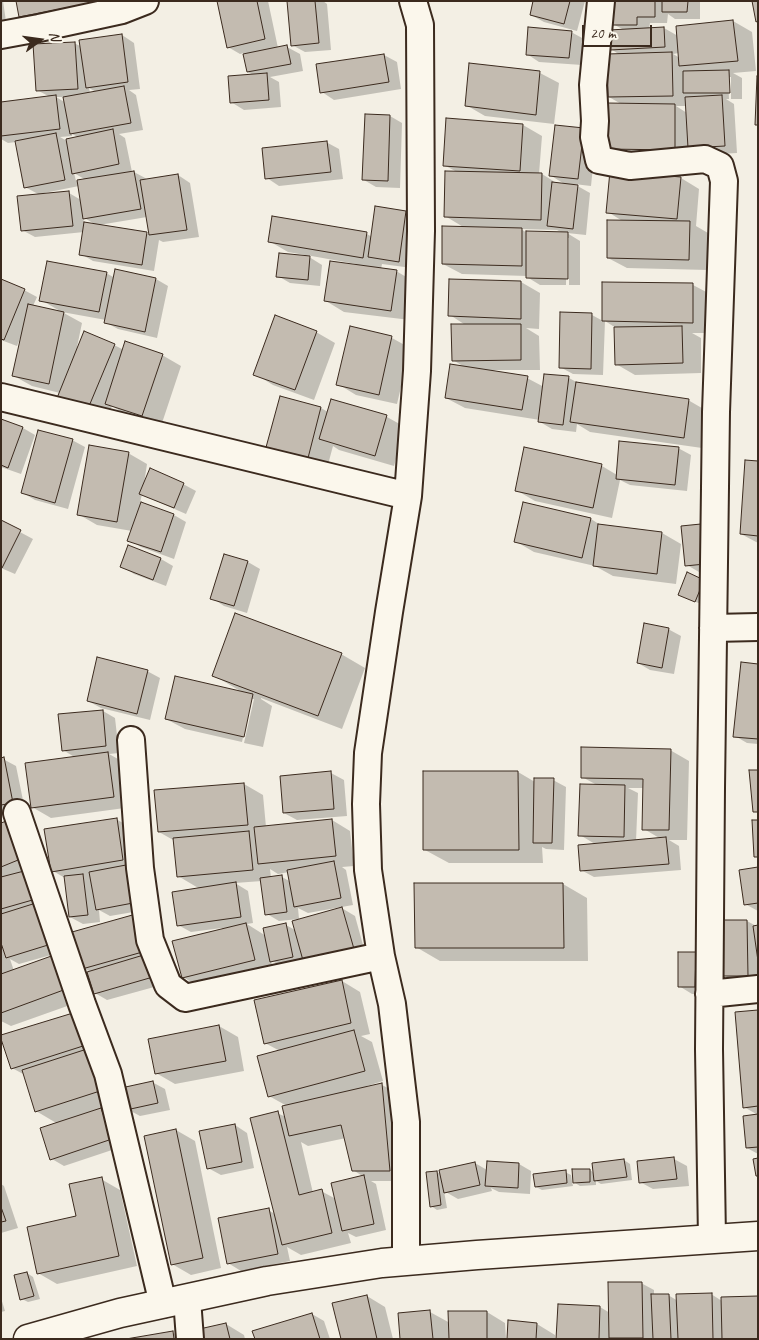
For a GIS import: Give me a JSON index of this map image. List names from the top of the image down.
{
  "scale_bar": "20 m",
  "north": "right"
}
